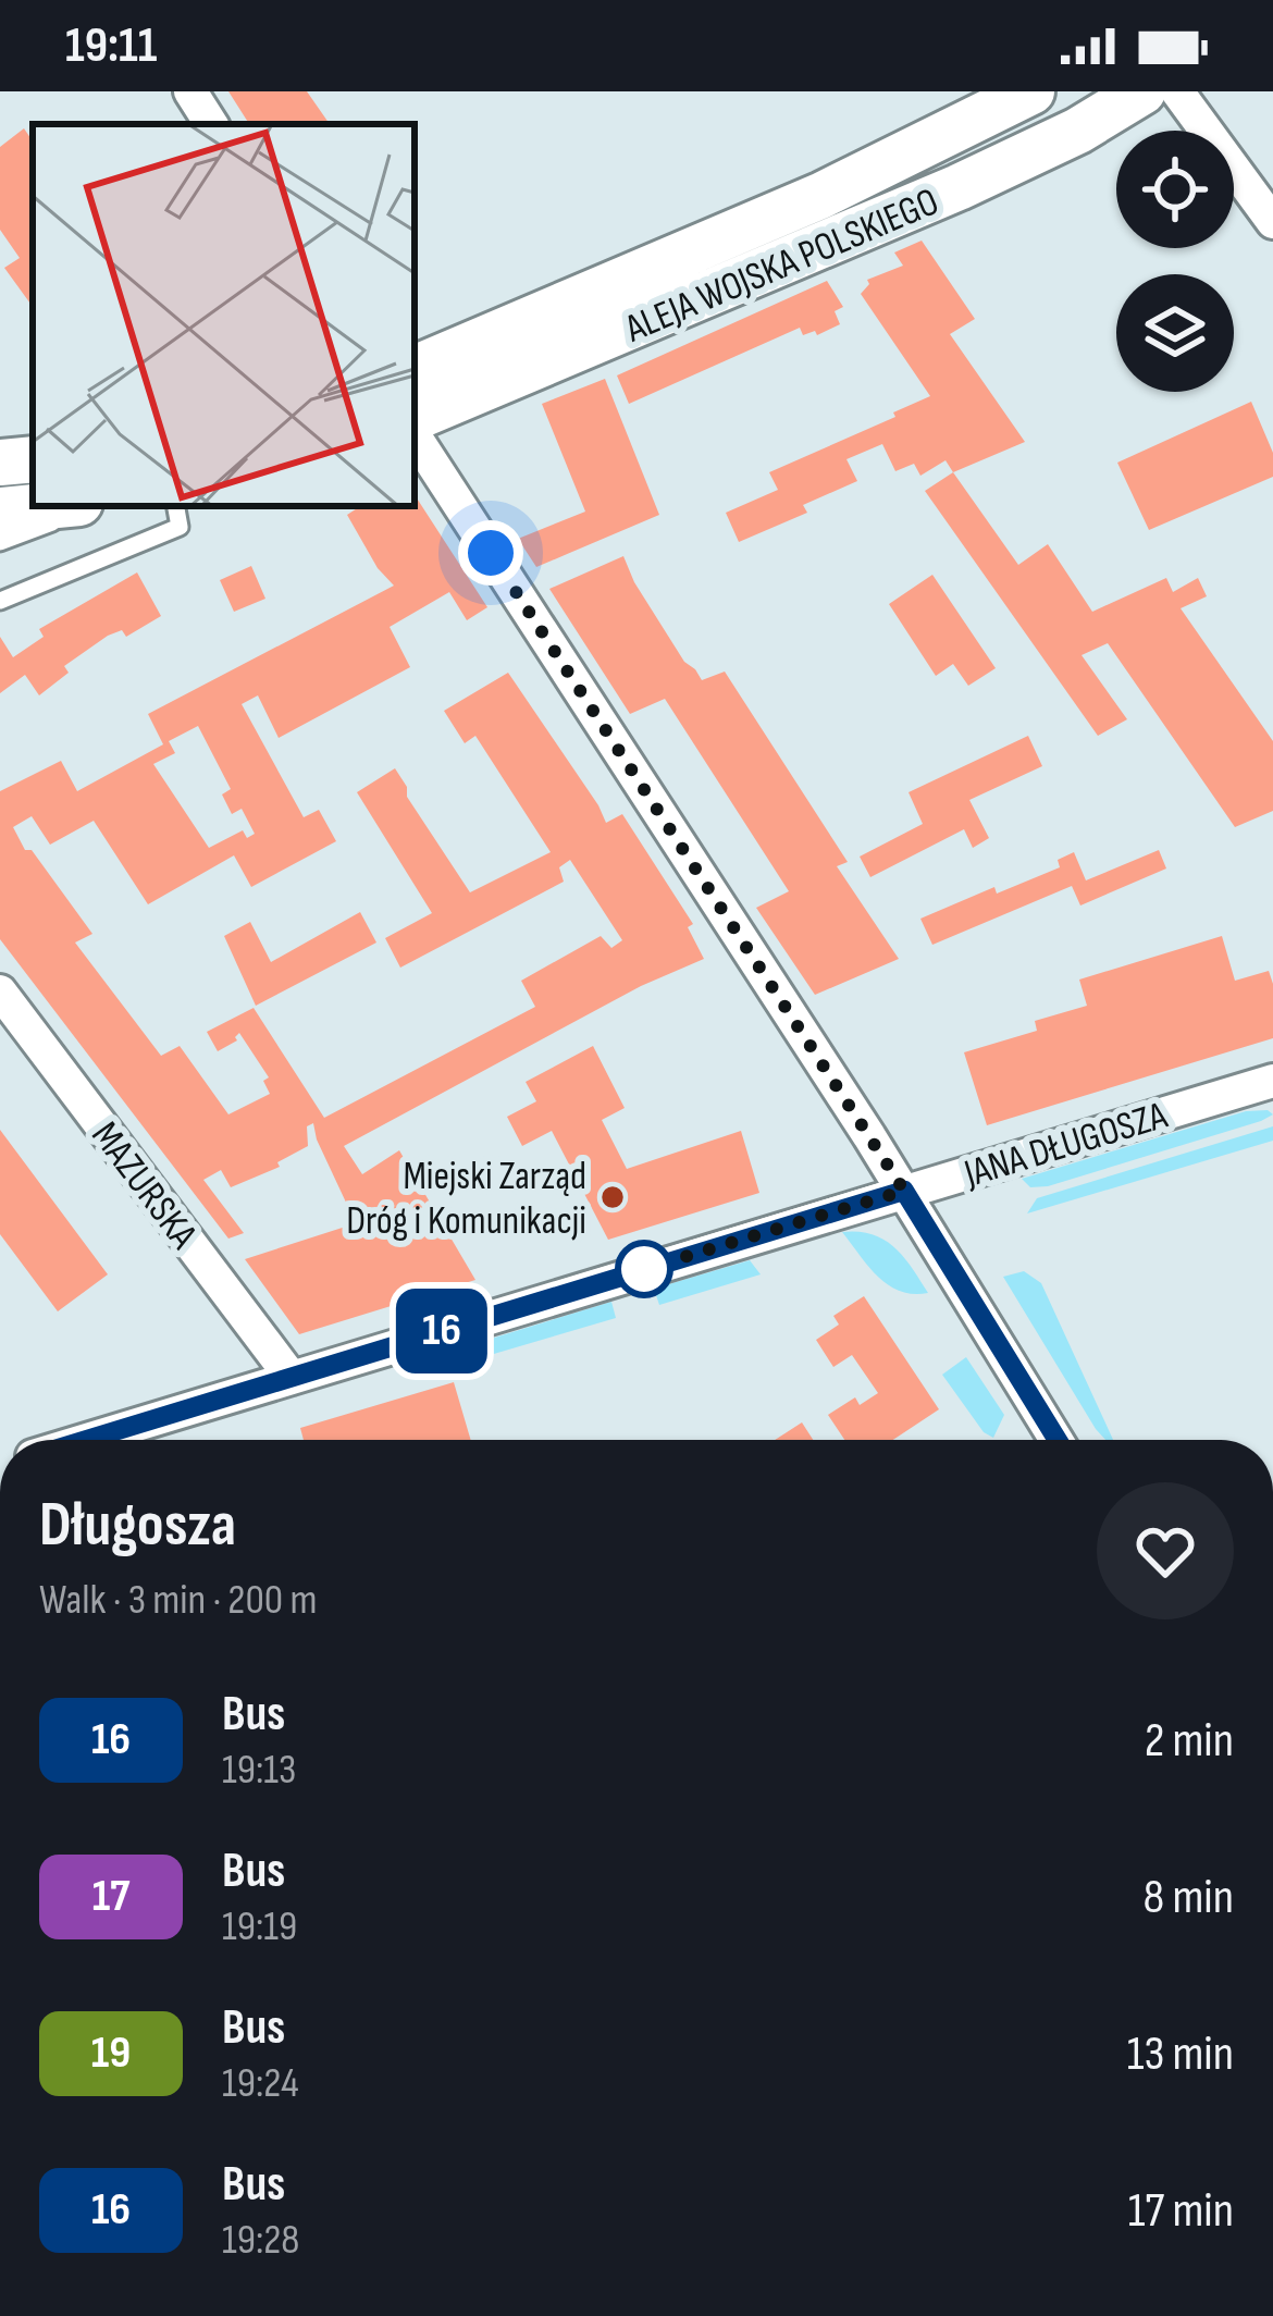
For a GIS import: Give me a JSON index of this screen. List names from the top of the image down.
{
  "streets": {
    "main road": ["ALEJA WOJSKA POLSKIEGO"],
    "street": ["JANA DŁUGOSZA", "MAZURSKA"]
  },
  "crossings": [
    ["JANA DŁUGOSZA", "MAZURSKA"]
  ],
  "places": ["Miejski Zarząd Dróg i Komunikacji"],
  "lines": ["bus line 16"],
  "page": {
    "status": "19:11",
    "on_map": "16",
    "heading": ["Długosza", "Walk · 3 min · 200 m"],
    "list": [
      {
        "mark": "16",
        "name": "Bus",
        "note": "19:13",
        "value": "2 min"
      },
      {
        "mark": "17",
        "name": "Bus",
        "note": "19:19",
        "value": "8 min"
      },
      {
        "mark": "19",
        "name": "Bus",
        "note": "19:24",
        "value": "13 min"
      },
      {
        "mark": "16",
        "name": "Bus",
        "note": "19:28",
        "value": "17 min"
      }
    ]
  }
}
